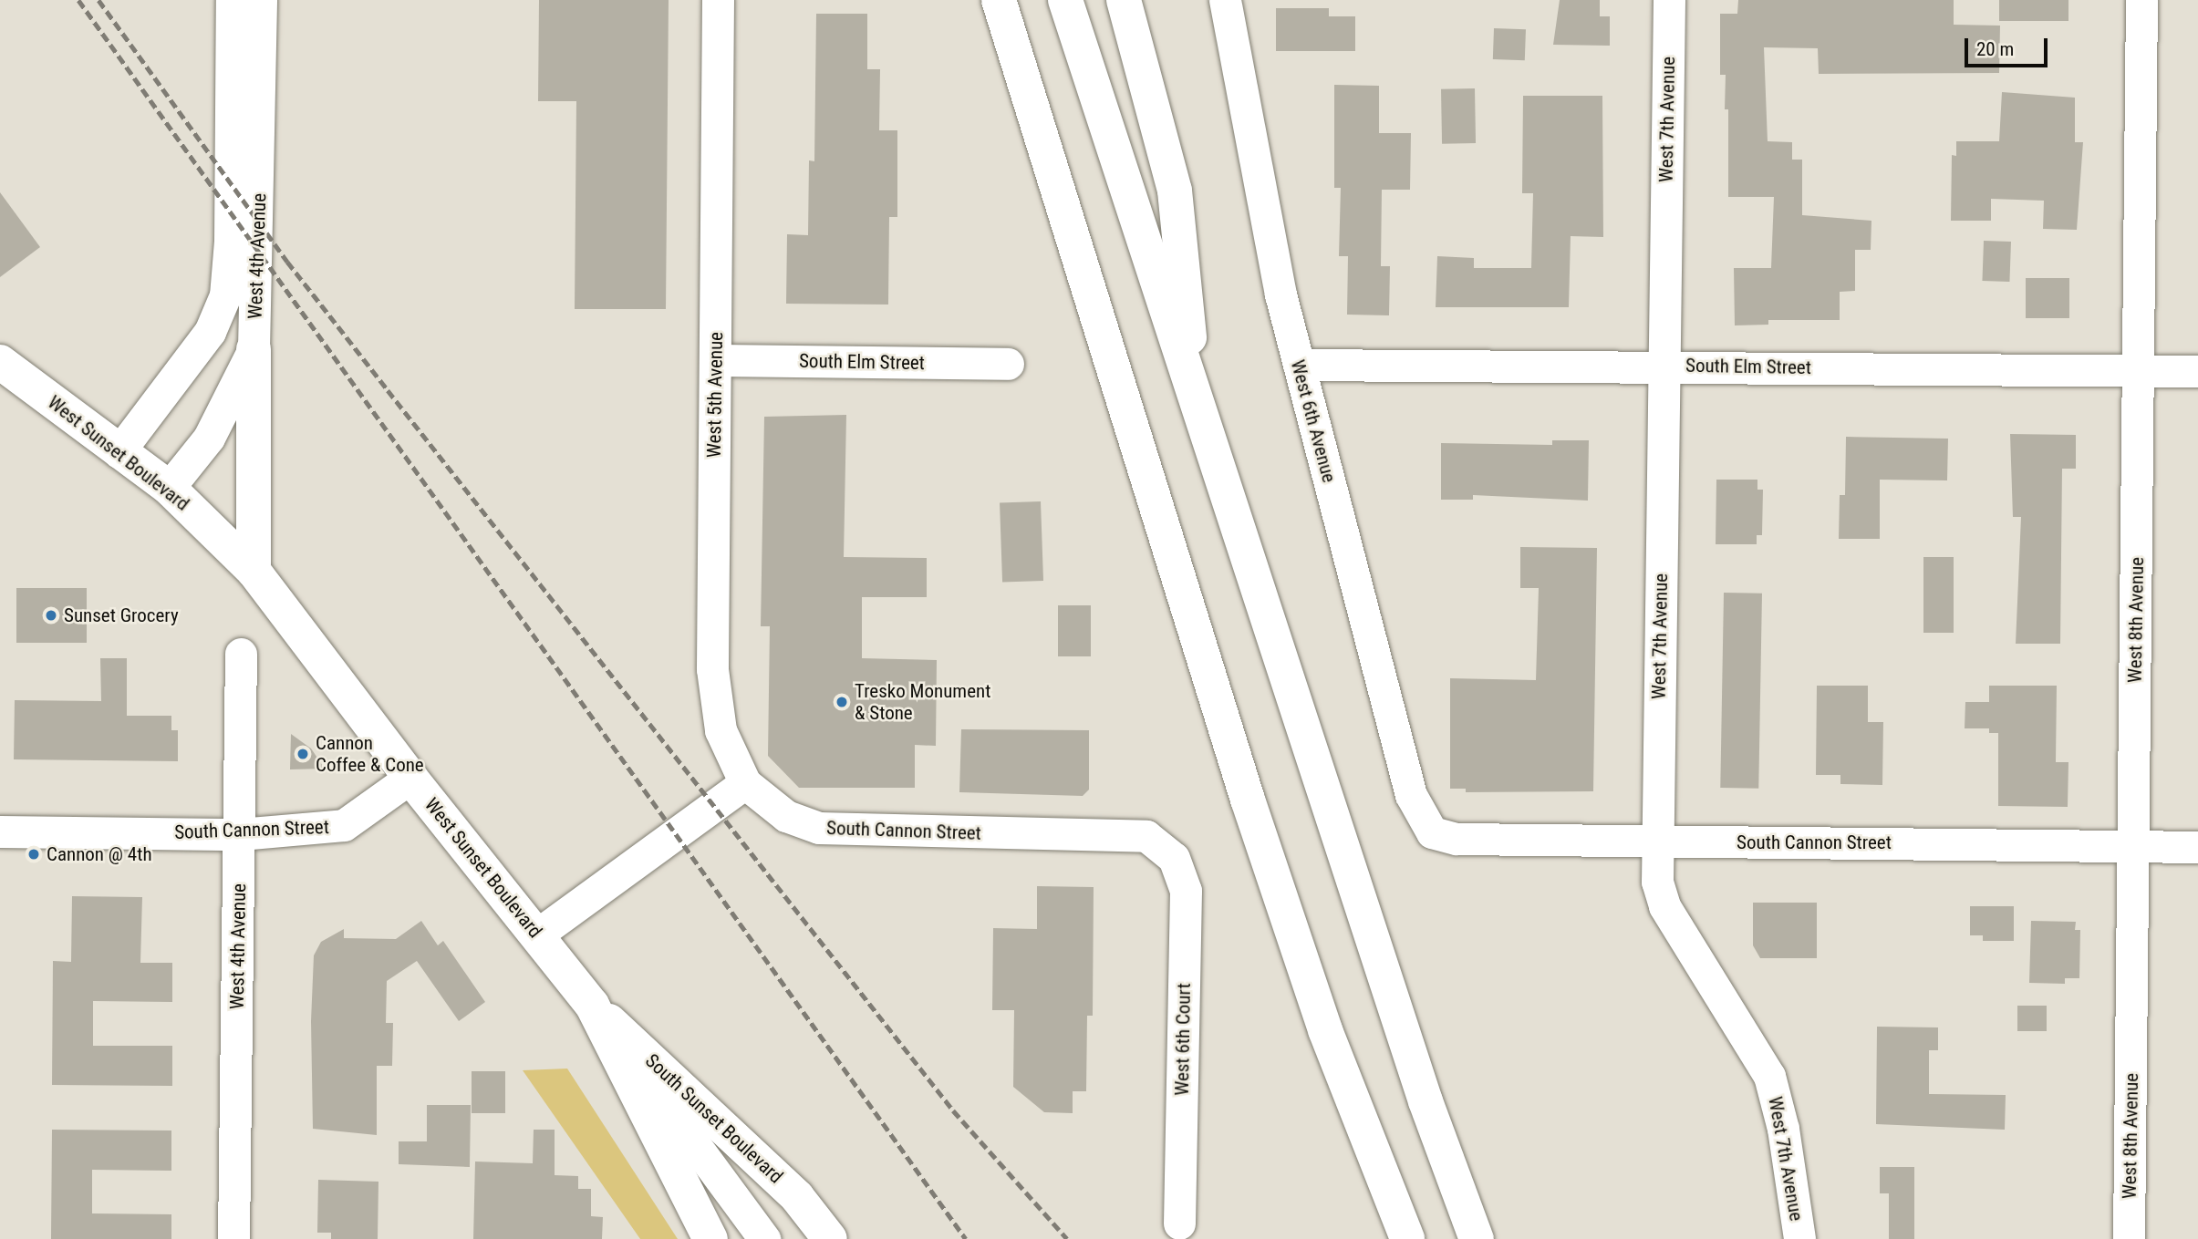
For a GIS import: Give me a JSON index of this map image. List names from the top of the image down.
{
  "streets": {
    "main road": ["West Sunset Boulevard", "South Sunset Boulevard"],
    "street": [
      "West 7th Avenue",
      "West 4th Avenue",
      "South Elm Street",
      "West 5th Avenue",
      "West 6th Avenue",
      "West 8th Avenue",
      "South Cannon Street",
      "West 6th Court"
    ]
  },
  "crossings": [
    ["West 7th Avenue", "South Elm Street"],
    ["West 7th Avenue", "South Cannon Street"],
    ["West 4th Avenue", "West Sunset Boulevard"],
    ["West 4th Avenue", "South Cannon Street"],
    ["South Elm Street", "West 5th Avenue"],
    ["South Elm Street", "West 6th Avenue"],
    ["South Elm Street", "West 8th Avenue"],
    ["West 5th Avenue", "South Cannon Street"],
    ["West 6th Avenue", "South Cannon Street"],
    ["West Sunset Boulevard", "South Cannon Street"],
    ["West Sunset Boulevard", "South Sunset Boulevard"],
    ["West 8th Avenue", "South Cannon Street"],
    ["South Cannon Street", "West 6th Court"]
  ],
  "places": [
    "Sunset Grocery",
    "Tresko Monument & Stone",
    "Cannon Coffee & Cone",
    "Cannon @ 4th"
  ],
  "scale_bar": "20 m"
}
